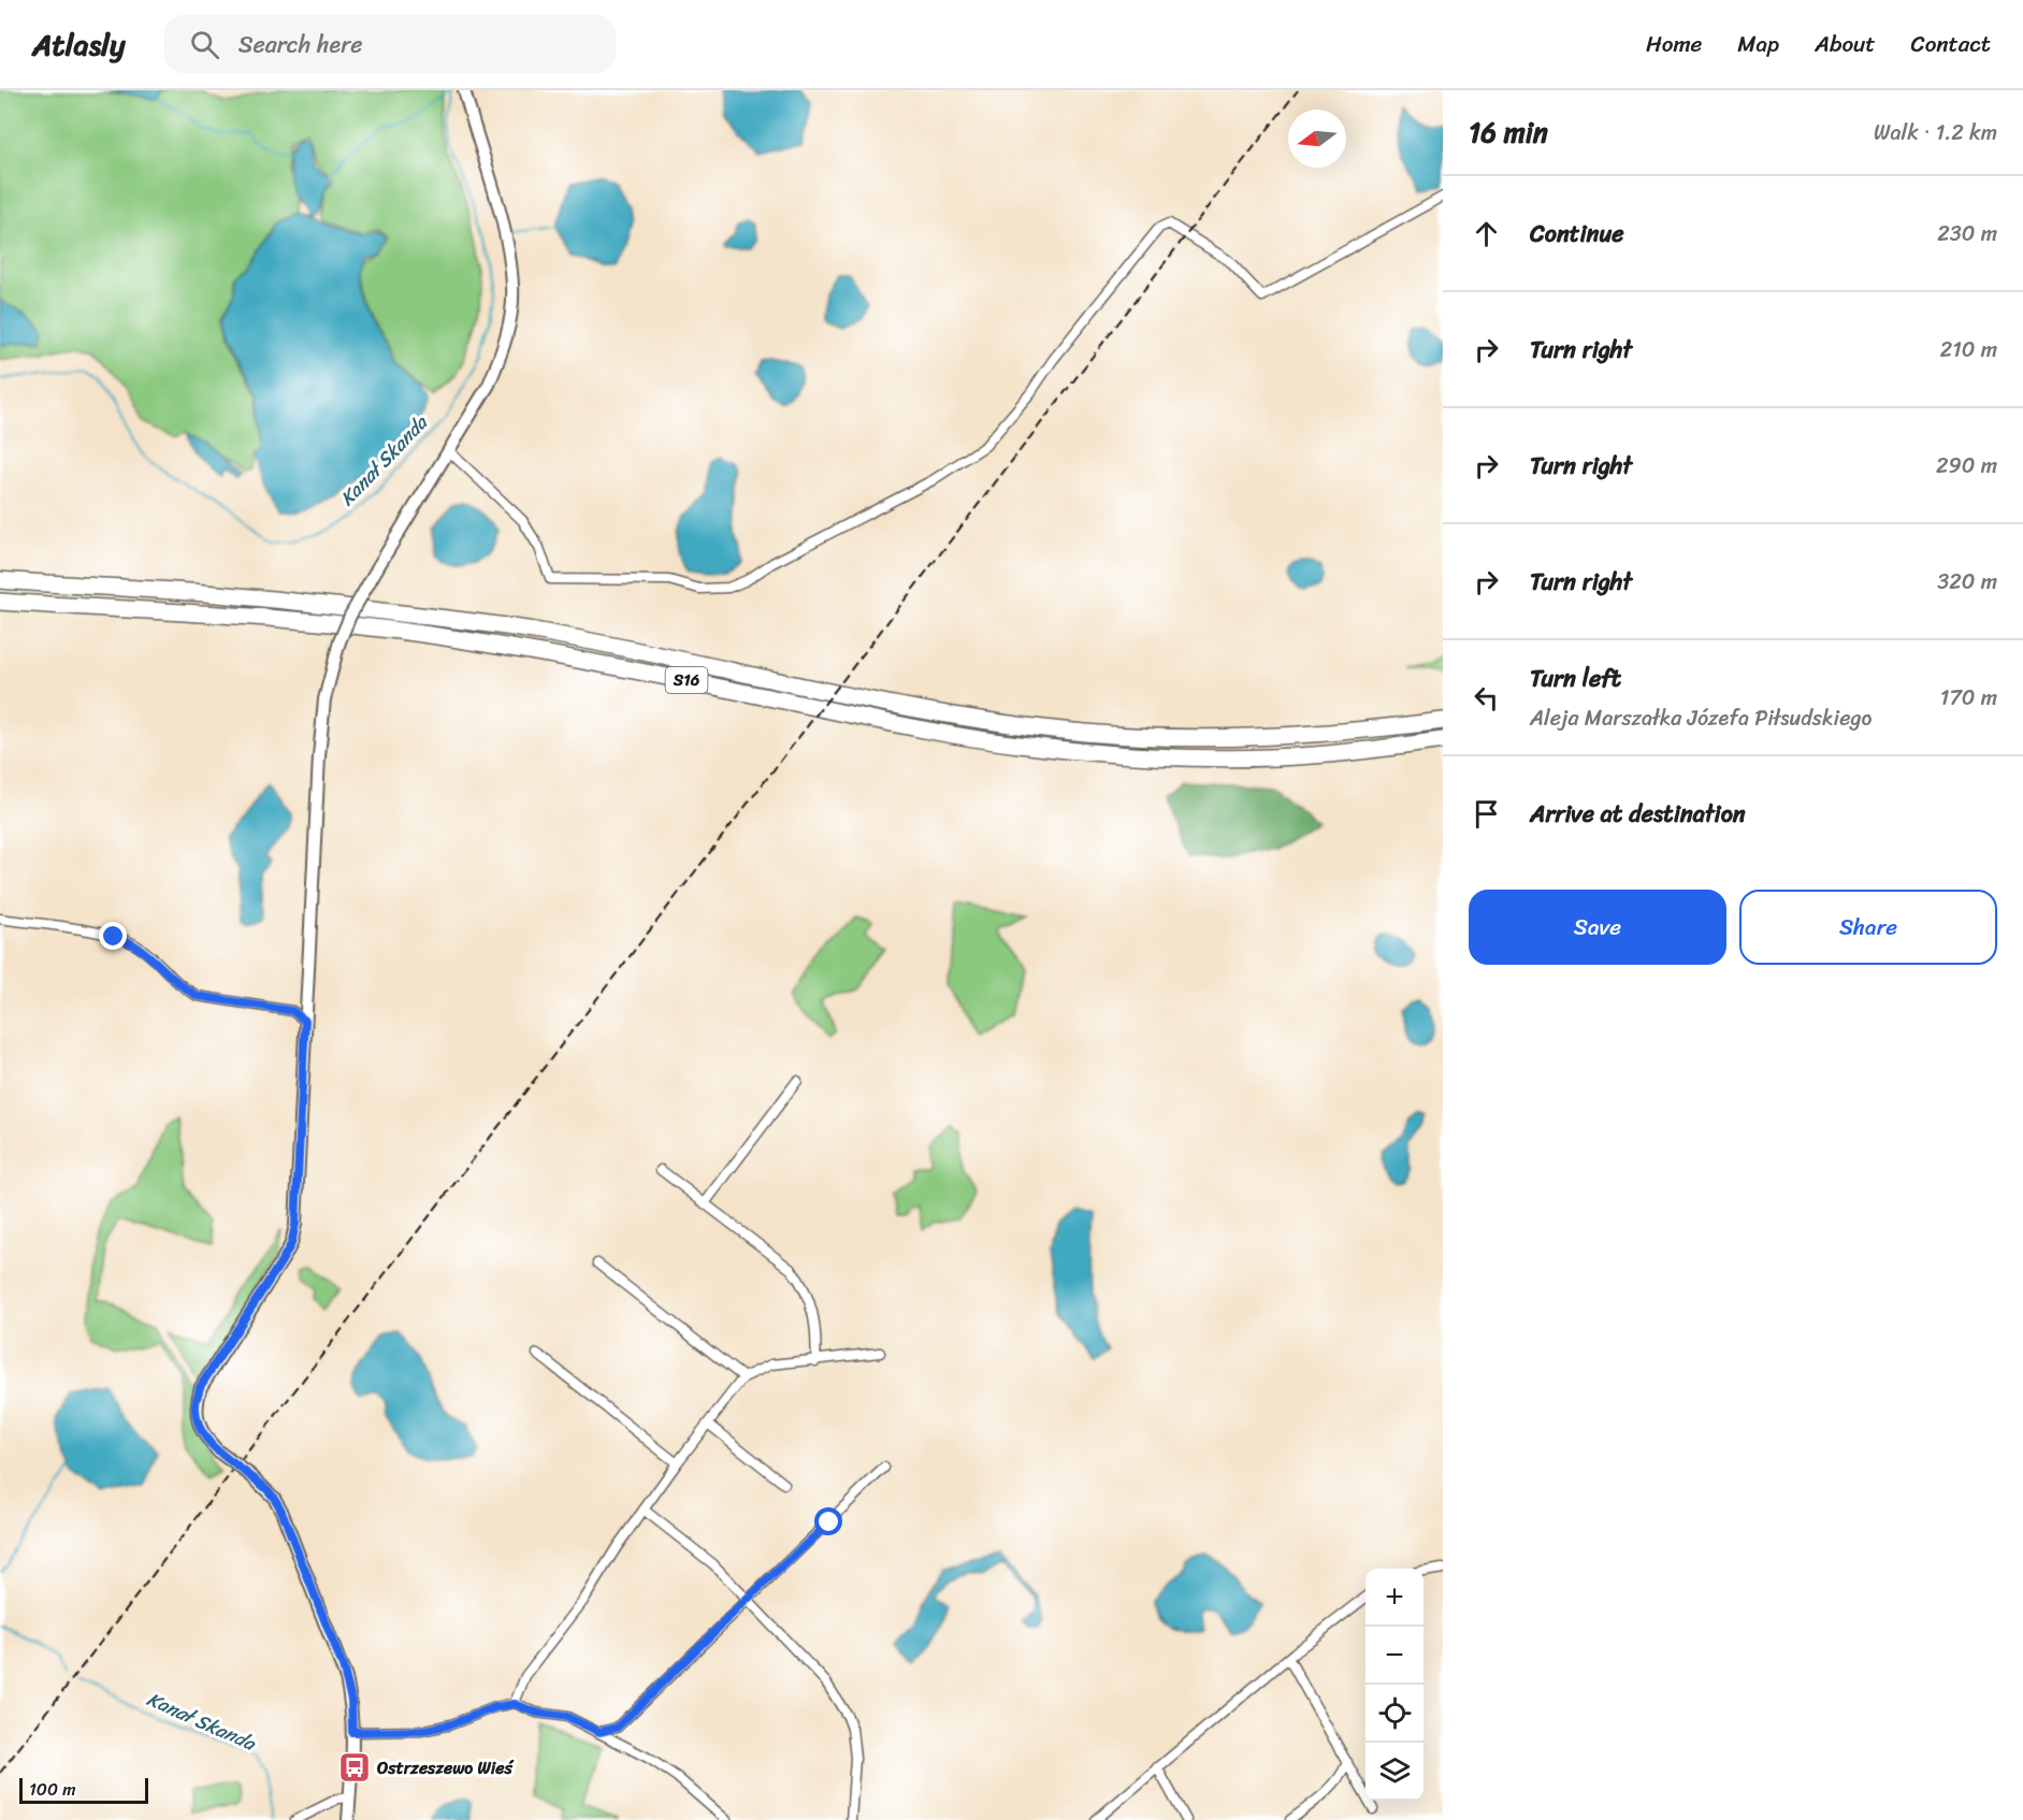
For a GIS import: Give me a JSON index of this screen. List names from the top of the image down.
{
  "streets": {
    "highway": ["S16"]
  },
  "water": ["Kanał Skanda"],
  "places": {
    "bus stop": ["Ostrzeszewo Wieś"]
  },
  "scale_bar": "100 m",
  "north": "left",
  "page": {
    "header": "Atlasly",
    "search": "Search here",
    "nav": [
      "Home",
      "Map",
      "About",
      "Contact"
    ],
    "heading": ["16 min", "Walk · 1.2 km"],
    "list": [
      ["Continue", "230 m"],
      ["Turn right", "210 m"],
      ["Turn right", "290 m"],
      ["Turn right", "320 m"],
      ["Turn left", "Aleja Marszałka Józefa Piłsudskiego", "170 m"],
      "Arrive at destination"
    ],
    "buttons": ["Save", "Share"],
    "map_buttons": ["+", "−"],
    "scale": "100 m"
  }
}
